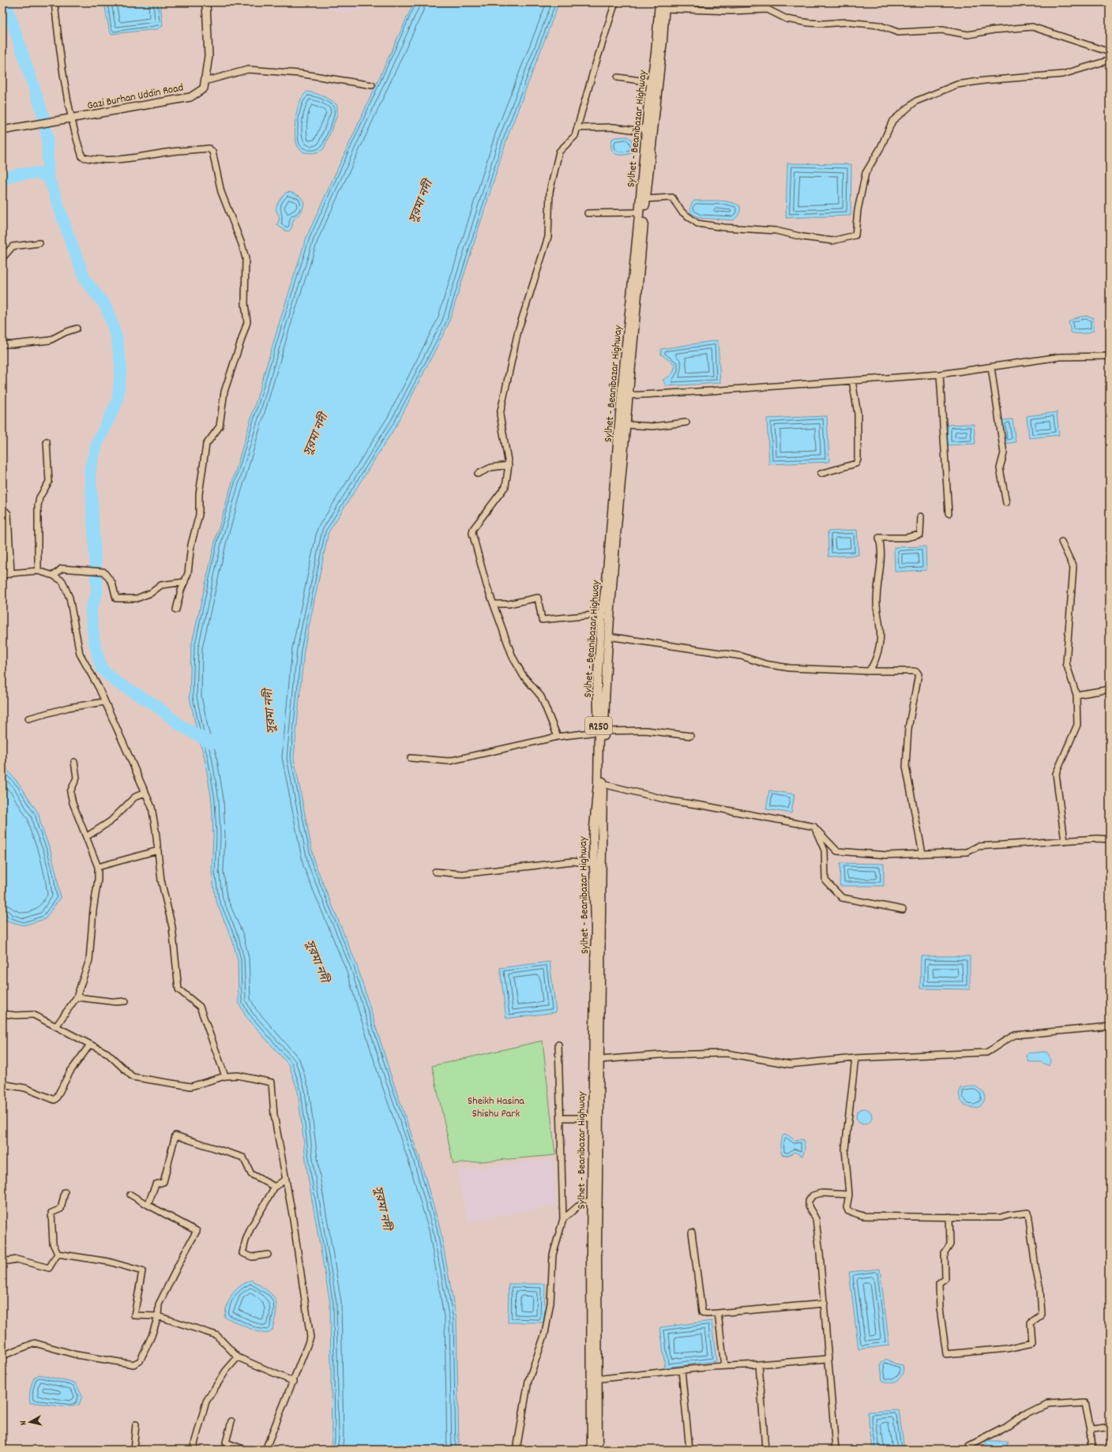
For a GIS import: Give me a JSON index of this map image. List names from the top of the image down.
{
  "streets": {
    "main road": ["Sylhet - Beanibazar Highway", "R250"],
    "street": ["Gazi Burhan Uddin Road"]
  },
  "water": ["সুরমা নদী"],
  "parks": ["Sheikh Hasina Shishu Park"],
  "north": "left"
}
